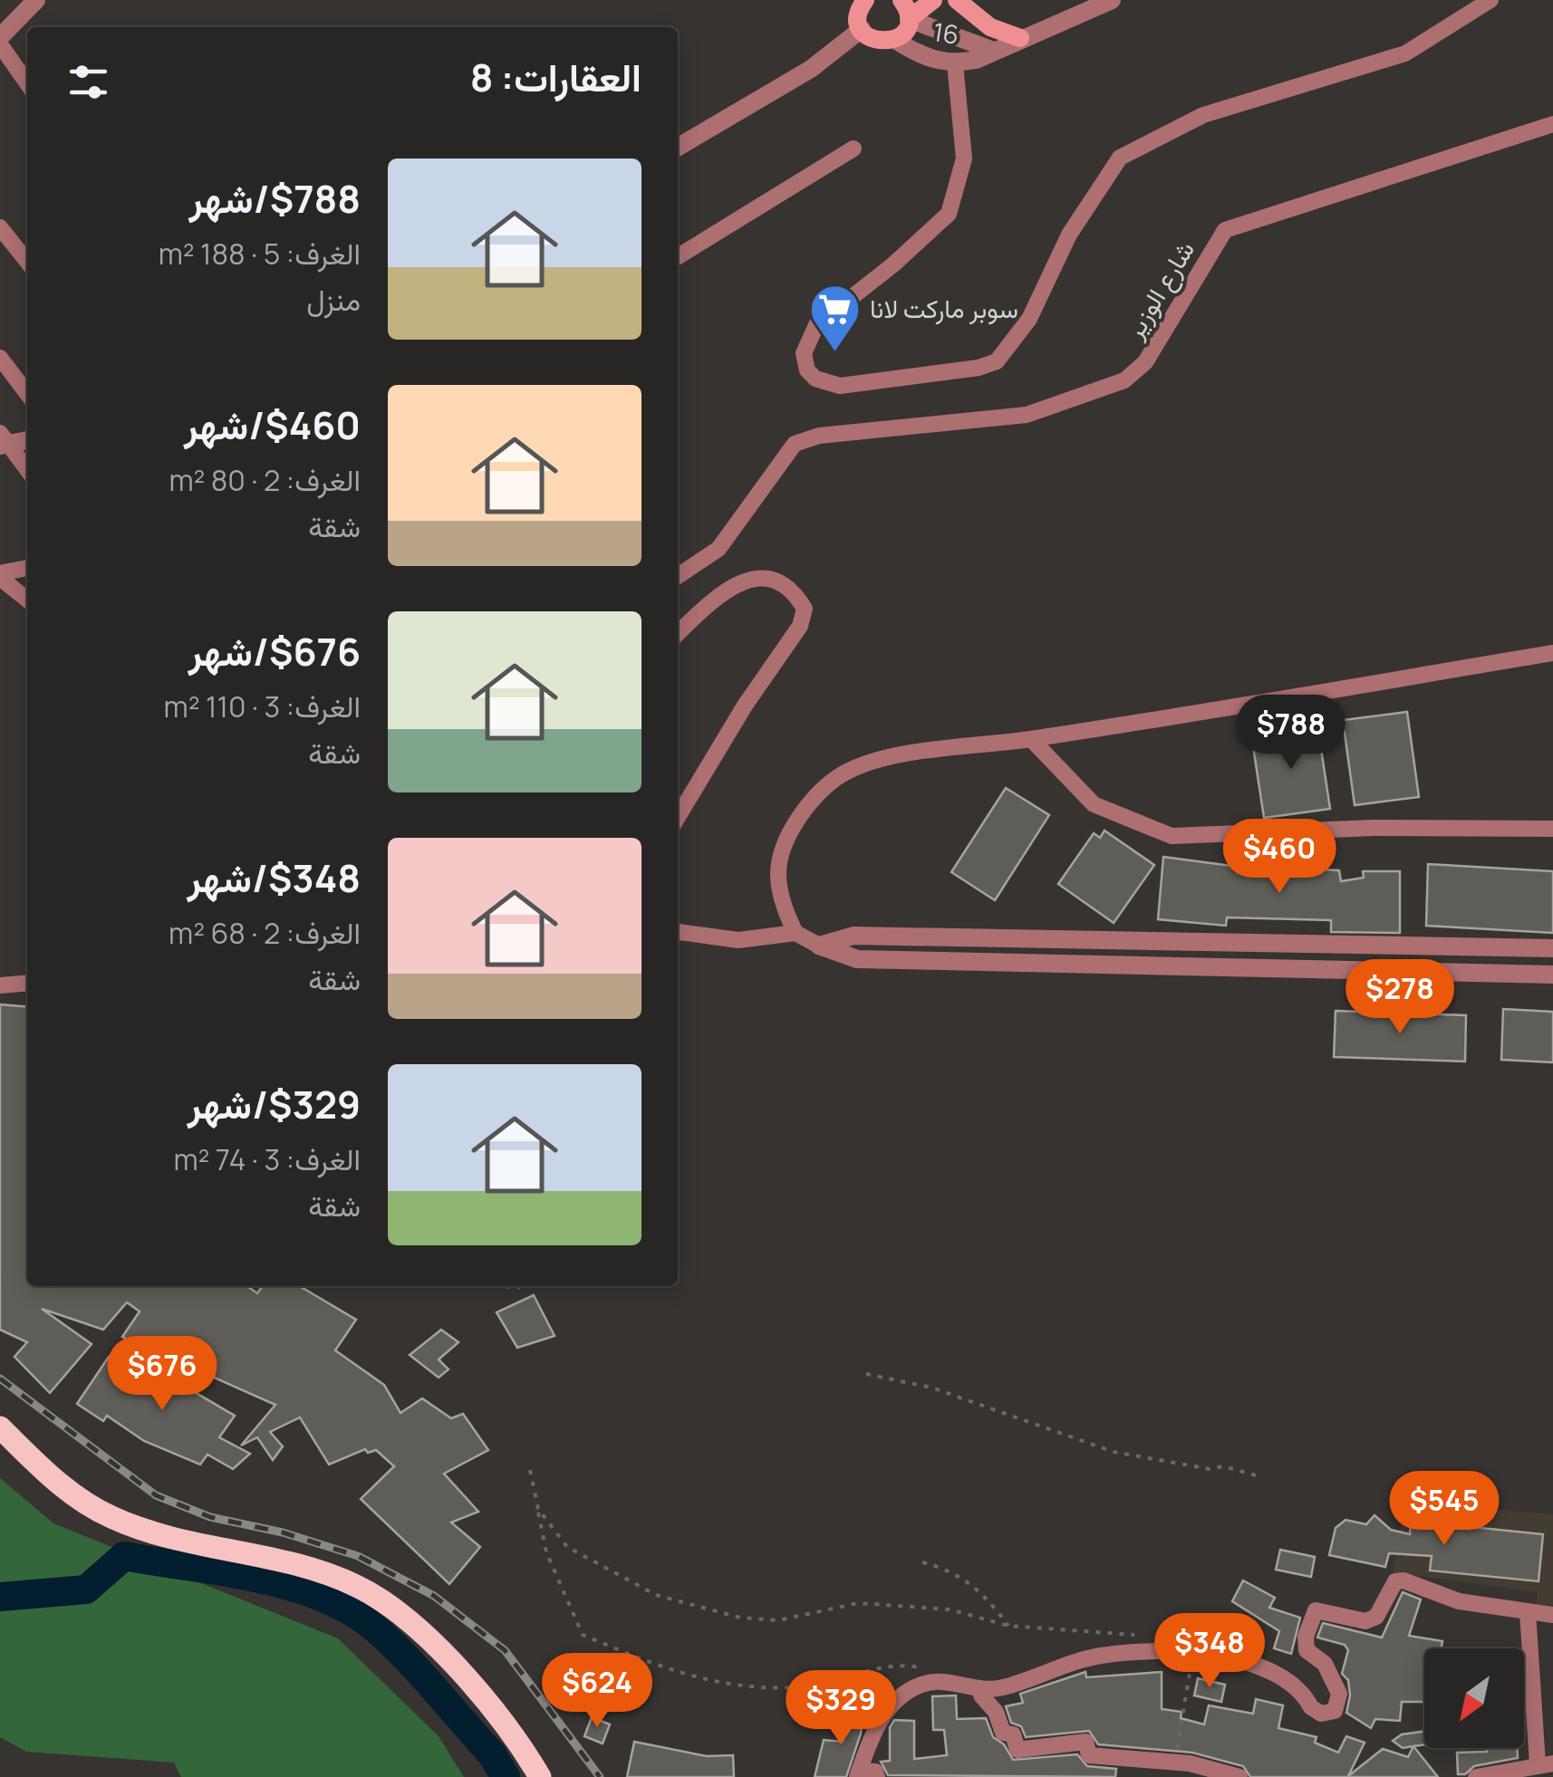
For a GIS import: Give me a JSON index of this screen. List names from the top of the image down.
{
  "streets": {
    "street": ["16", "شارع الوزير"]
  },
  "places": {
    "supermarket": ["سوبر ماركت لانا"]
  },
  "north": "bottom left",
  "page": {
    "heading": "العقارات: 8",
    "list": [
      {
        "name": "$788/شهر",
        "note": "الغرف: 5 · 188 m² · منزل"
      },
      {
        "name": "$460/شهر",
        "note": "الغرف: 2 · 80 m² · شقة"
      },
      {
        "name": "$676/شهر",
        "note": "الغرف: 3 · 110 m² · شقة"
      },
      {
        "name": "$348/شهر",
        "note": "الغرف: 2 · 68 m² · شقة"
      },
      {
        "name": "$329/شهر",
        "note": "الغرف: 3 · 74 m² · شقة"
      }
    ],
    "price": [
      "$788",
      "$460",
      "$278",
      "$676",
      "$545",
      "$348",
      "$624",
      "$329"
    ]
  }
}
